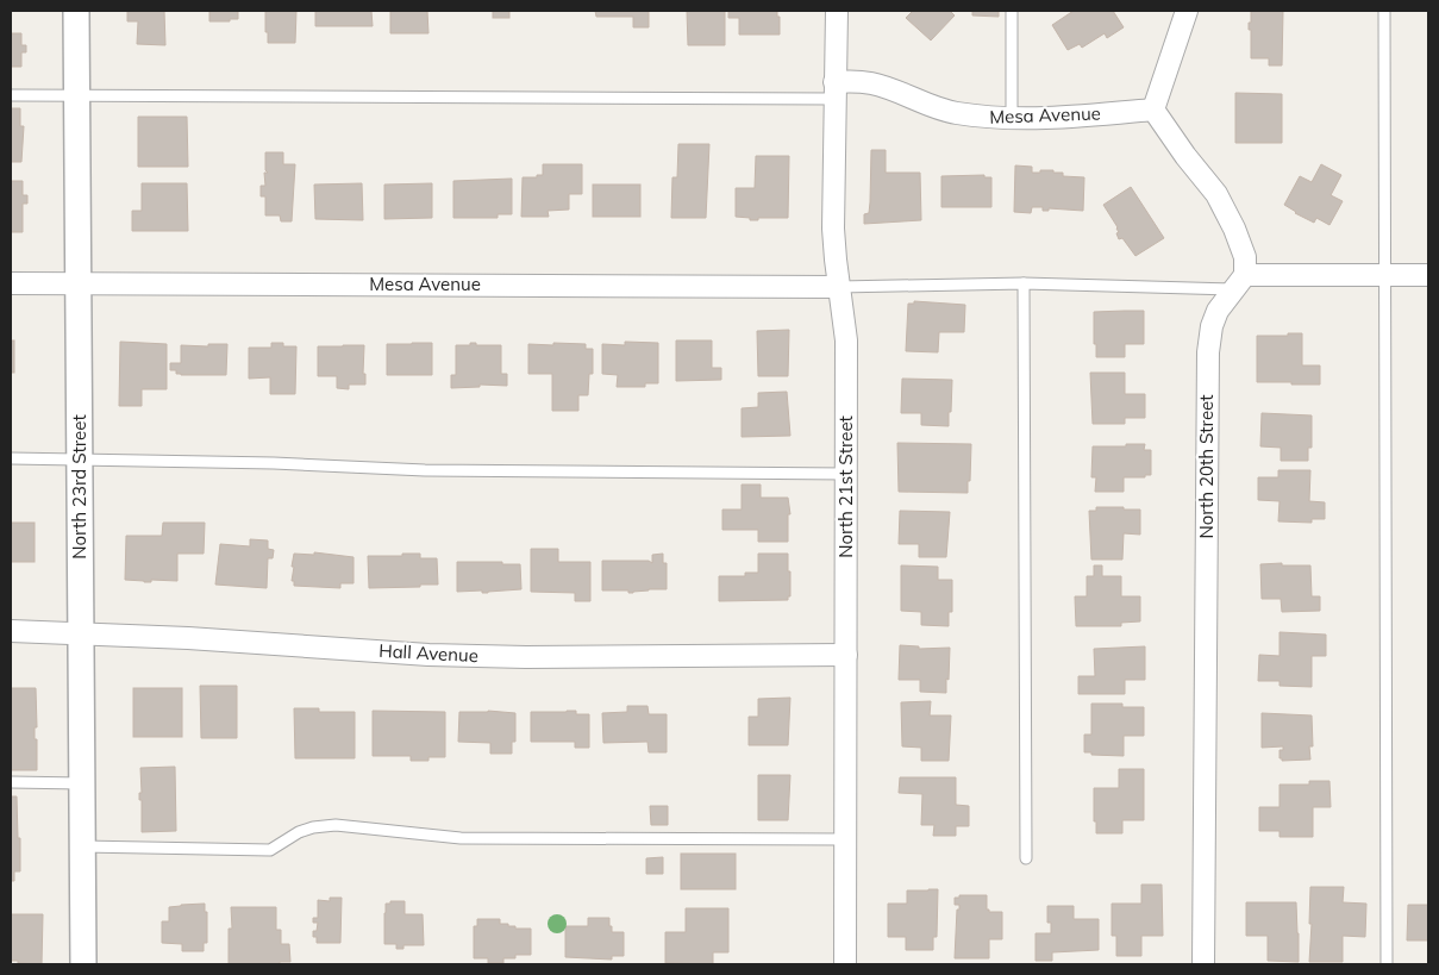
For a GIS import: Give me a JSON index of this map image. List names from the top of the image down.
{
  "streets": {
    "street": [
      "Mesa Avenue",
      "North 20th Street",
      "North 23rd Street",
      "North 21st Street",
      "Hall Avenue"
    ]
  },
  "crossings": [
    ["Mesa Avenue", "North 23rd Street"],
    ["Mesa Avenue", "North 21st Street"],
    ["North 23rd Street", "Hall Avenue"],
    ["North 21st Street", "Hall Avenue"]
  ]
}
